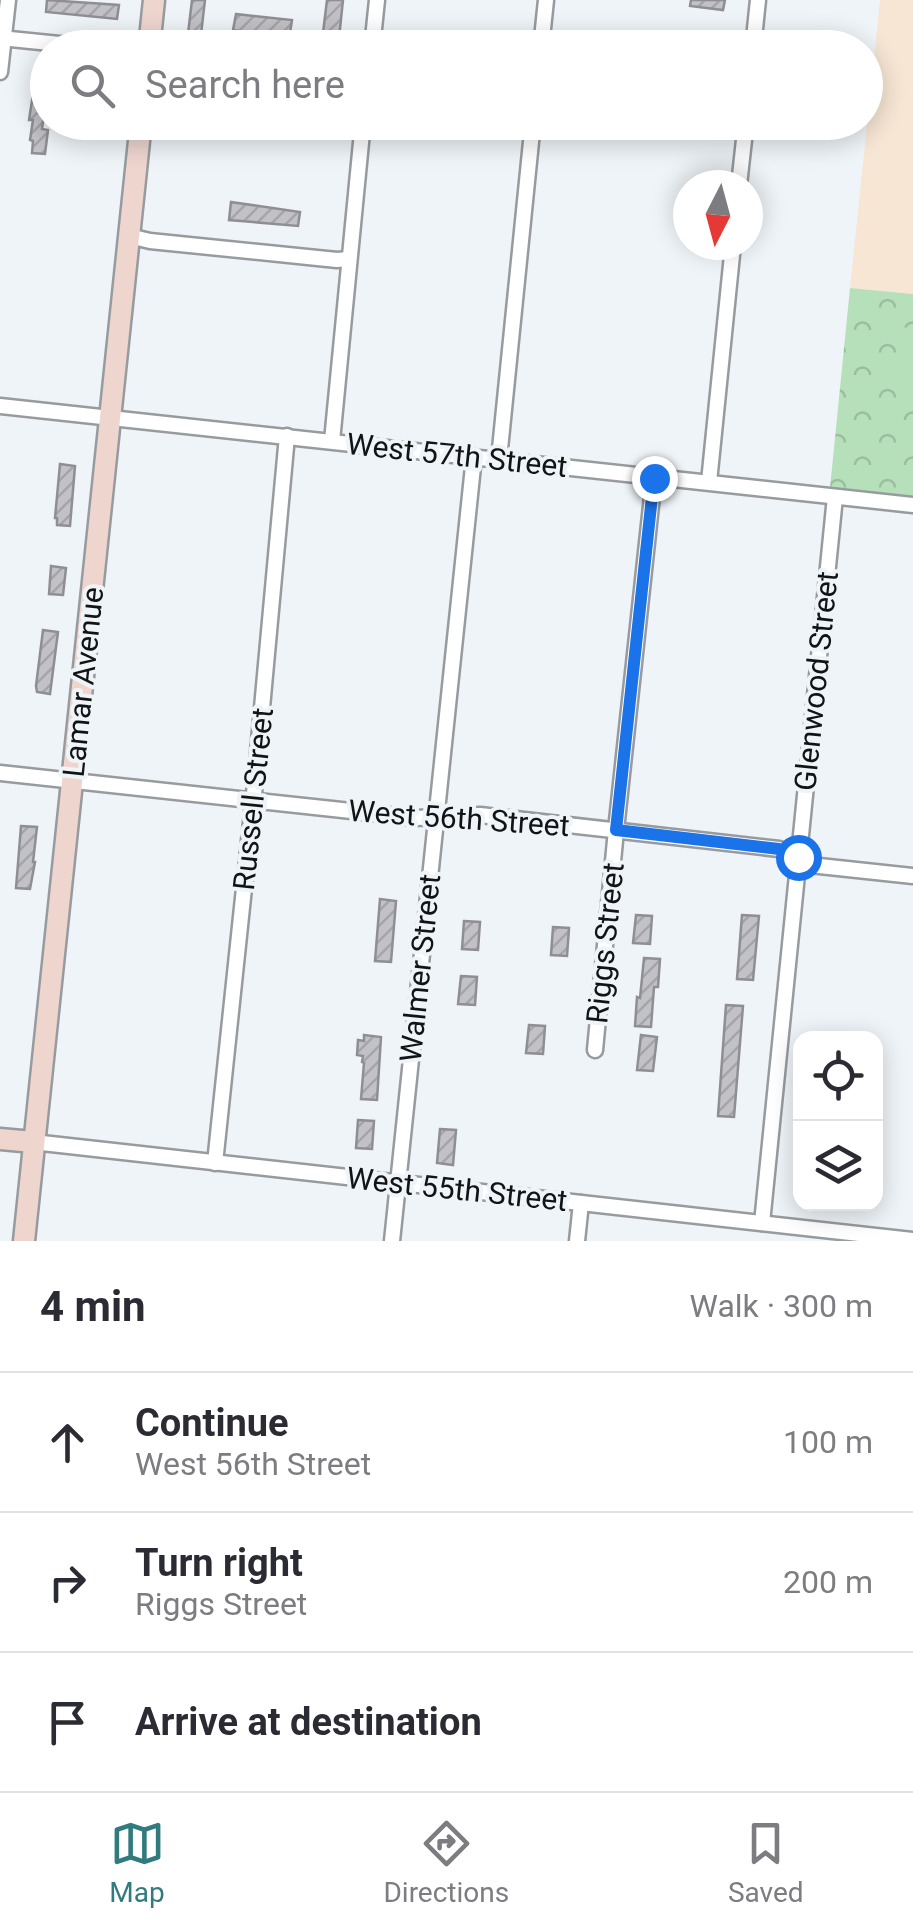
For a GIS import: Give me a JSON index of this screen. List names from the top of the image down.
{
  "streets": {
    "street": [
      "West 57th Street",
      "Glenwood Street",
      "Lamar Avenue",
      "Russell Street",
      "West 56th Street",
      "Riggs Street",
      "Walmer Street",
      "West 55th Street"
    ]
  },
  "crossings": [
    ["West 57th Street", "Glenwood Street"],
    ["West 57th Street", "Lamar Avenue"],
    ["West 57th Street", "Russell Street"],
    ["West 57th Street", "Riggs Street"],
    ["West 57th Street", "Walmer Street"],
    ["Glenwood Street", "West 56th Street"],
    ["Glenwood Street", "West 55th Street"],
    ["Lamar Avenue", "West 56th Street"],
    ["Lamar Avenue", "West 55th Street"],
    ["Russell Street", "West 56th Street"],
    ["Russell Street", "West 55th Street"],
    ["West 56th Street", "Riggs Street"],
    ["West 56th Street", "Walmer Street"],
    ["Walmer Street", "West 55th Street"]
  ],
  "north": "bottom",
  "page": {
    "search": "Search here",
    "heading": ["4 min", "Walk · 300 m"],
    "list": [
      ["Continue", "West 56th Street", "100 m"],
      ["Turn right", "Riggs Street", "200 m"],
      "Arrive at destination"
    ],
    "nav": ["Map", "Directions", "Saved"]
  }
}
